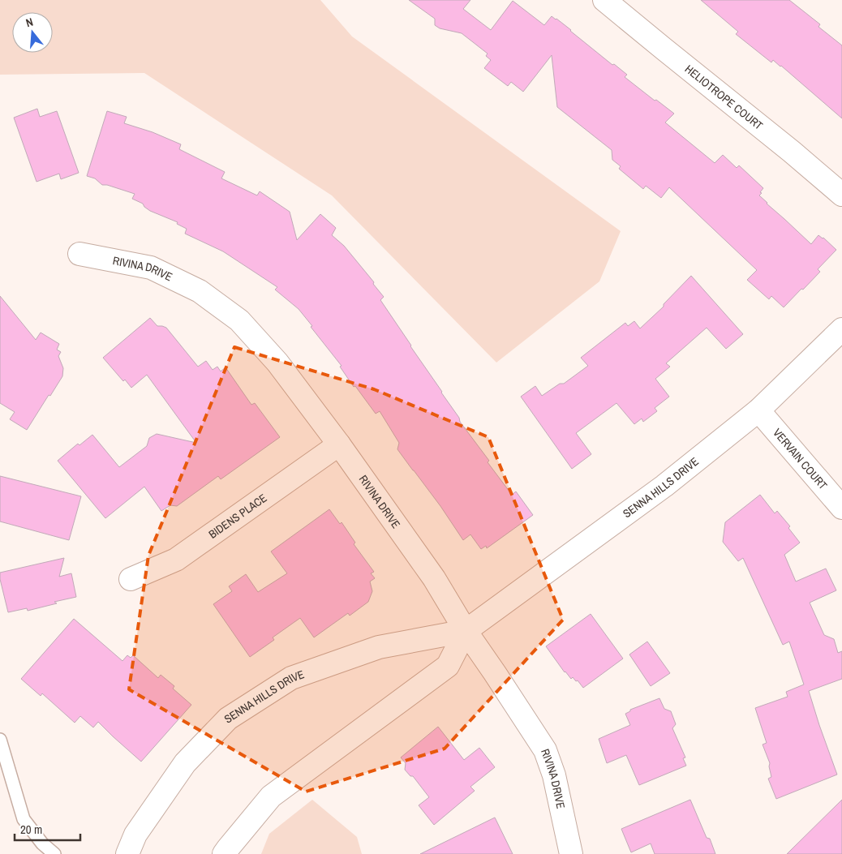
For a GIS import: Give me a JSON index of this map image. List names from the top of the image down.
{
  "streets": {
    "street": [
      "HELIOTROPE COURT",
      "RIVINA DRIVE",
      "VERVAIN COURT",
      "SENNA HILLS DRIVE",
      "BIDENS PLACE"
    ]
  },
  "crossings": [
    ["RIVINA DRIVE", "SENNA HILLS DRIVE"],
    ["RIVINA DRIVE", "BIDENS PLACE"],
    ["VERVAIN COURT", "SENNA HILLS DRIVE"]
  ],
  "scale_bar": "20 m",
  "north": "top"
}
